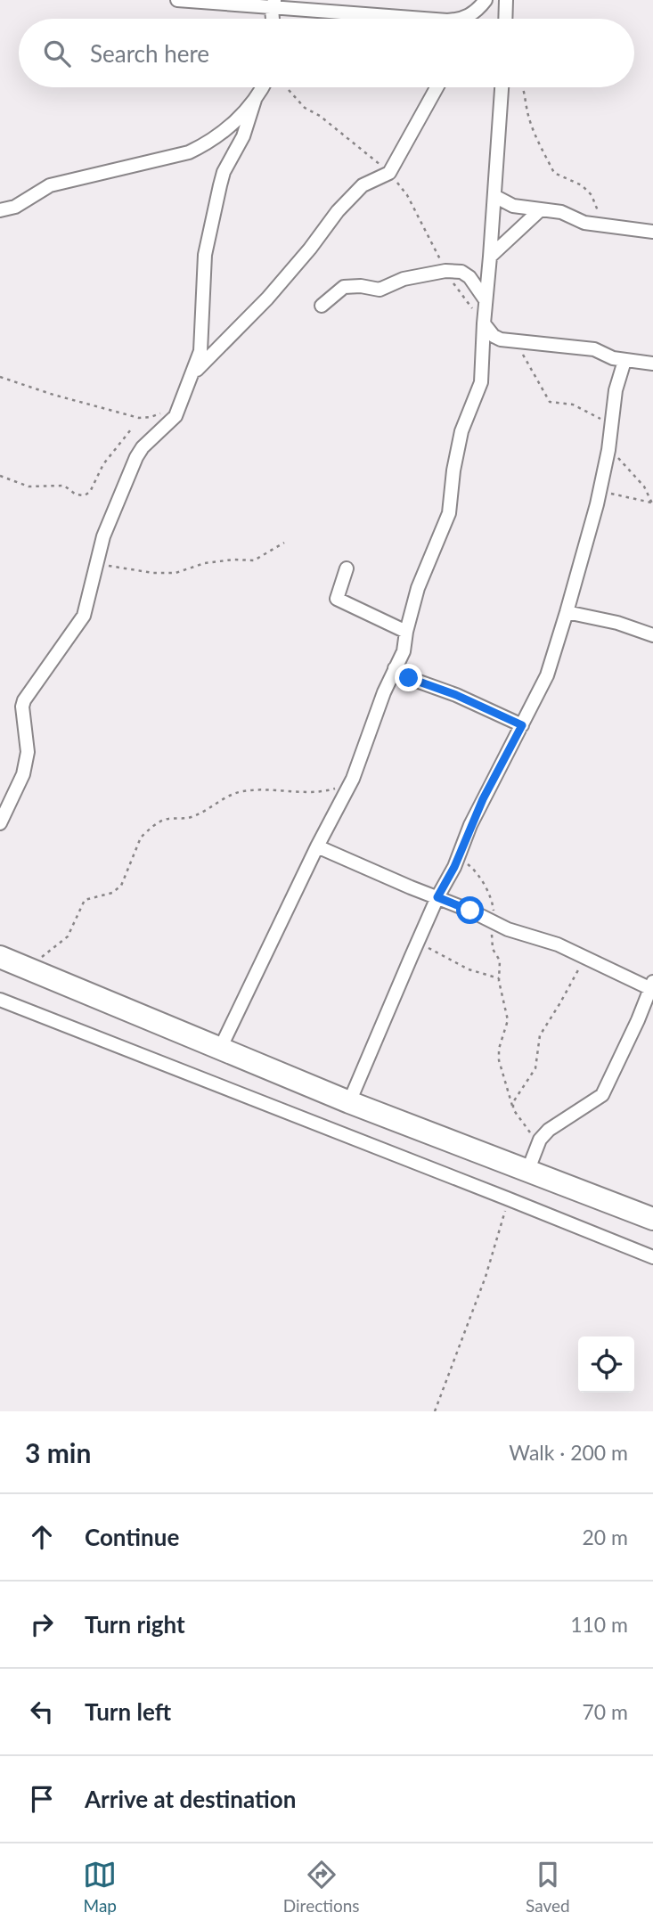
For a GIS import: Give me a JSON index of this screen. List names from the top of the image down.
{
  "page": {
    "search": "Search here",
    "heading": ["3 min", "Walk · 200 m"],
    "list": [
      ["Continue", "20 m"],
      ["Turn right", "110 m"],
      ["Turn left", "70 m"],
      "Arrive at destination"
    ],
    "nav": ["Map", "Directions", "Saved"]
  }
}
